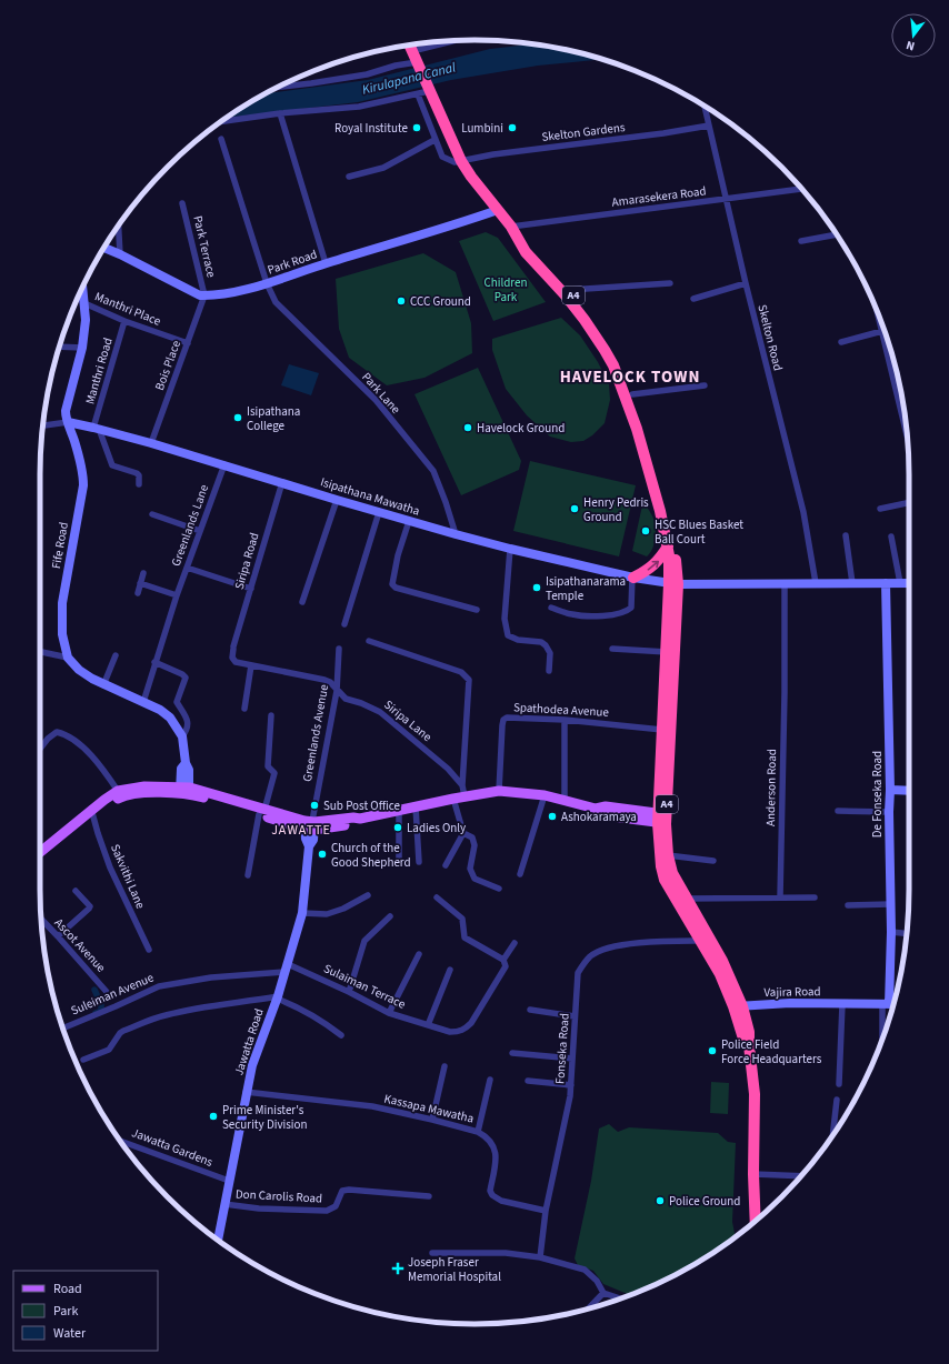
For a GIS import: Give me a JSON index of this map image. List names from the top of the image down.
{
  "streets": {
    "highway": ["A4"],
    "main road": [
      "Park Road",
      "Isipathana Mawatha",
      "Fife Road",
      "De Fonseka Road",
      "Vajira Road",
      "Jawatta Road"
    ],
    "street": [
      "Skelton Gardens",
      "Amarasekera Road",
      "Park Terrace",
      "Manthri Place",
      "Skelton Road",
      "Bois Place",
      "Manthri Road",
      "Park Lane",
      "Greenlands Lane",
      "Siripa Road",
      "Spathodea Avenue",
      "Siripa Lane",
      "Greenlands Avenue",
      "Anderson Road",
      "Sakvithi Lane",
      "Ascot Avenue",
      "Sulaiman Terrace",
      "Suleiman Avenue",
      "Fonseka Road",
      "Kassapa Mawatha",
      "Jawatta Gardens",
      "Don Carolis Road"
    ]
  },
  "crossings": [
    ["Skelton Gardens", "A4"],
    ["Skelton Gardens", "Skelton Road"],
    ["Amarasekera Road", "A4"],
    ["Amarasekera Road", "Skelton Road"],
    ["Park Terrace", "Park Road"],
    ["Park Terrace", "Bois Place"],
    ["Park Road", "A4"],
    ["Park Road", "Bois Place"],
    ["Park Road", "Park Lane"],
    ["A4", "Isipathana Mawatha"],
    ["A4", "Spathodea Avenue"],
    ["A4", "Vajira Road"],
    ["A4", "Fonseka Road"],
    ["Manthri Place", "Bois Place"],
    ["Manthri Place", "Manthri Road"],
    ["Manthri Place", "Fife Road"],
    ["Skelton Road", "Isipathana Mawatha"],
    ["Bois Place", "Isipathana Mawatha"],
    ["Manthri Road", "Isipathana Mawatha"],
    ["Park Lane", "Isipathana Mawatha"],
    ["Isipathana Mawatha", "Greenlands Lane"],
    ["Isipathana Mawatha", "Fife Road"],
    ["Isipathana Mawatha", "Siripa Road"],
    ["Isipathana Mawatha", "Anderson Road"],
    ["Isipathana Mawatha", "De Fonseka Road"],
    ["Siripa Road", "Siripa Lane"],
    ["Siripa Lane", "Greenlands Avenue"],
    ["Greenlands Avenue", "Jawatta Road"],
    ["De Fonseka Road", "Vajira Road"],
    ["Sulaiman Terrace", "Suleiman Avenue"],
    ["Sulaiman Terrace", "Jawatta Road"],
    ["Suleiman Avenue", "Jawatta Road"],
    ["Jawatta Road", "Kassapa Mawatha"],
    ["Jawatta Road", "Jawatta Gardens"],
    ["Jawatta Road", "Don Carolis Road"],
    ["Fonseka Road", "Kassapa Mawatha"]
  ],
  "districts": ["HAVELOCK TOWN", "JAWATTE"],
  "water": ["Kirulapana Canal"],
  "parks": ["Children Park"],
  "places": {
    "other": [
      "Royal Institute",
      "Lumbini",
      "CCC Ground",
      "Isipathana College",
      "Havelock Ground",
      "Henry Pedris Ground",
      "HSC Blues Basket Ball Court",
      "Isipathanarama Temple",
      "Sub Post Office",
      "Ashokaramaya",
      "Ladies Only",
      "Church of the Good Shepherd",
      "Police Field Force Headquarters",
      "Prime Minister's Security Division",
      "Police Ground"
    ],
    "health": ["Joseph Fraser Memorial Hospital"]
  },
  "legend": ["Road", "Park", "Water"],
  "north": "bottom"
}
